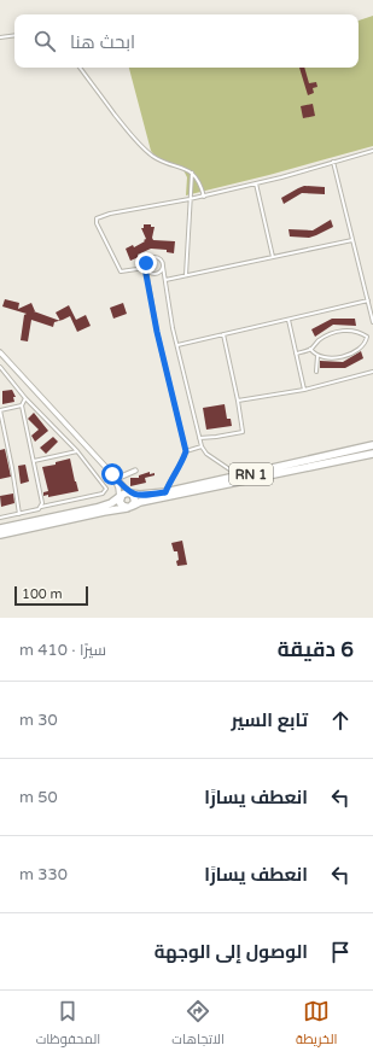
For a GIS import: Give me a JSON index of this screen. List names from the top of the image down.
{
  "streets": {
    "main road": ["RN 1"]
  },
  "scale_bar": "100 m",
  "page": {
    "search": "ابحث هنا",
    "scale": "100 m",
    "heading": ["6 دقيقة", "سيرًا · 410 m"],
    "list": [
      ["تابع السير", "30 m"],
      ["انعطف يسارًا", "50 m"],
      ["انعطف يسارًا", "330 m"],
      "الوصول إلى الوجهة"
    ],
    "nav": ["الخريطة", "الاتجاهات", "المحفوظات"]
  }
}
